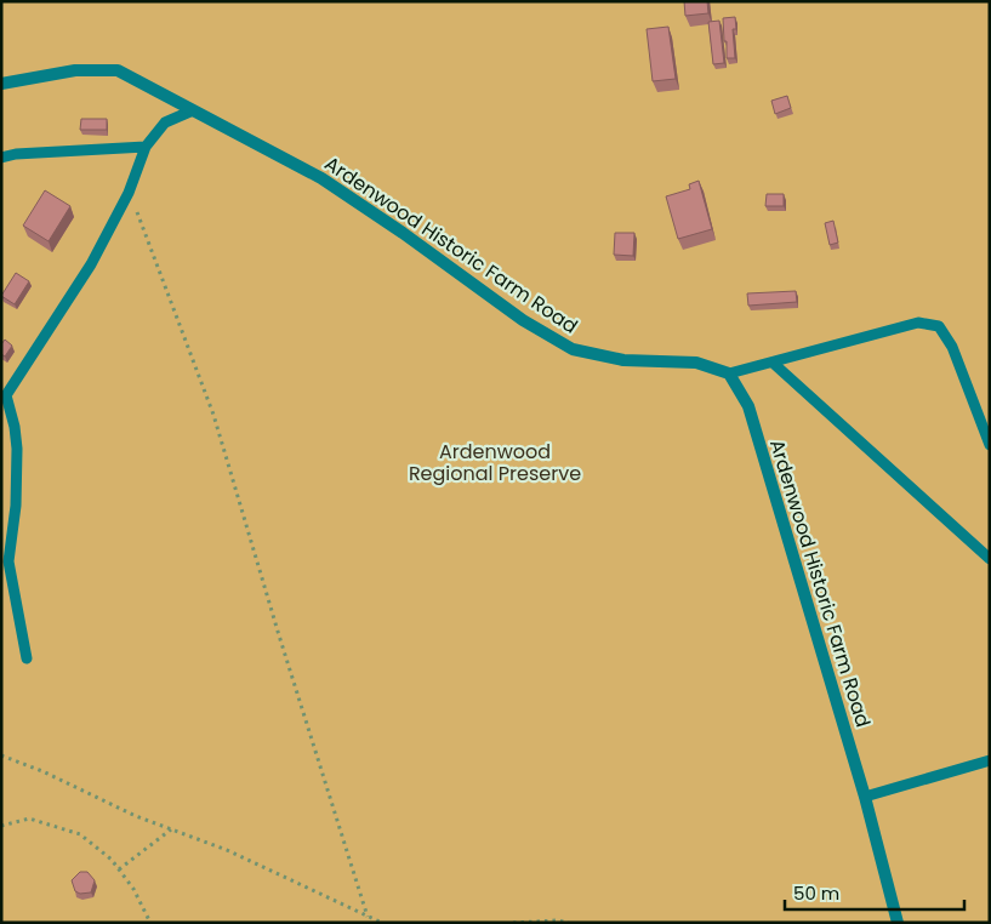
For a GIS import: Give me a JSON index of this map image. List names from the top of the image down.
{
  "streets": {
    "street": ["Ardenwood Historic Farm Road"]
  },
  "parks": ["Ardenwood Regional Preserve"],
  "scale_bar": "50 m"
}
